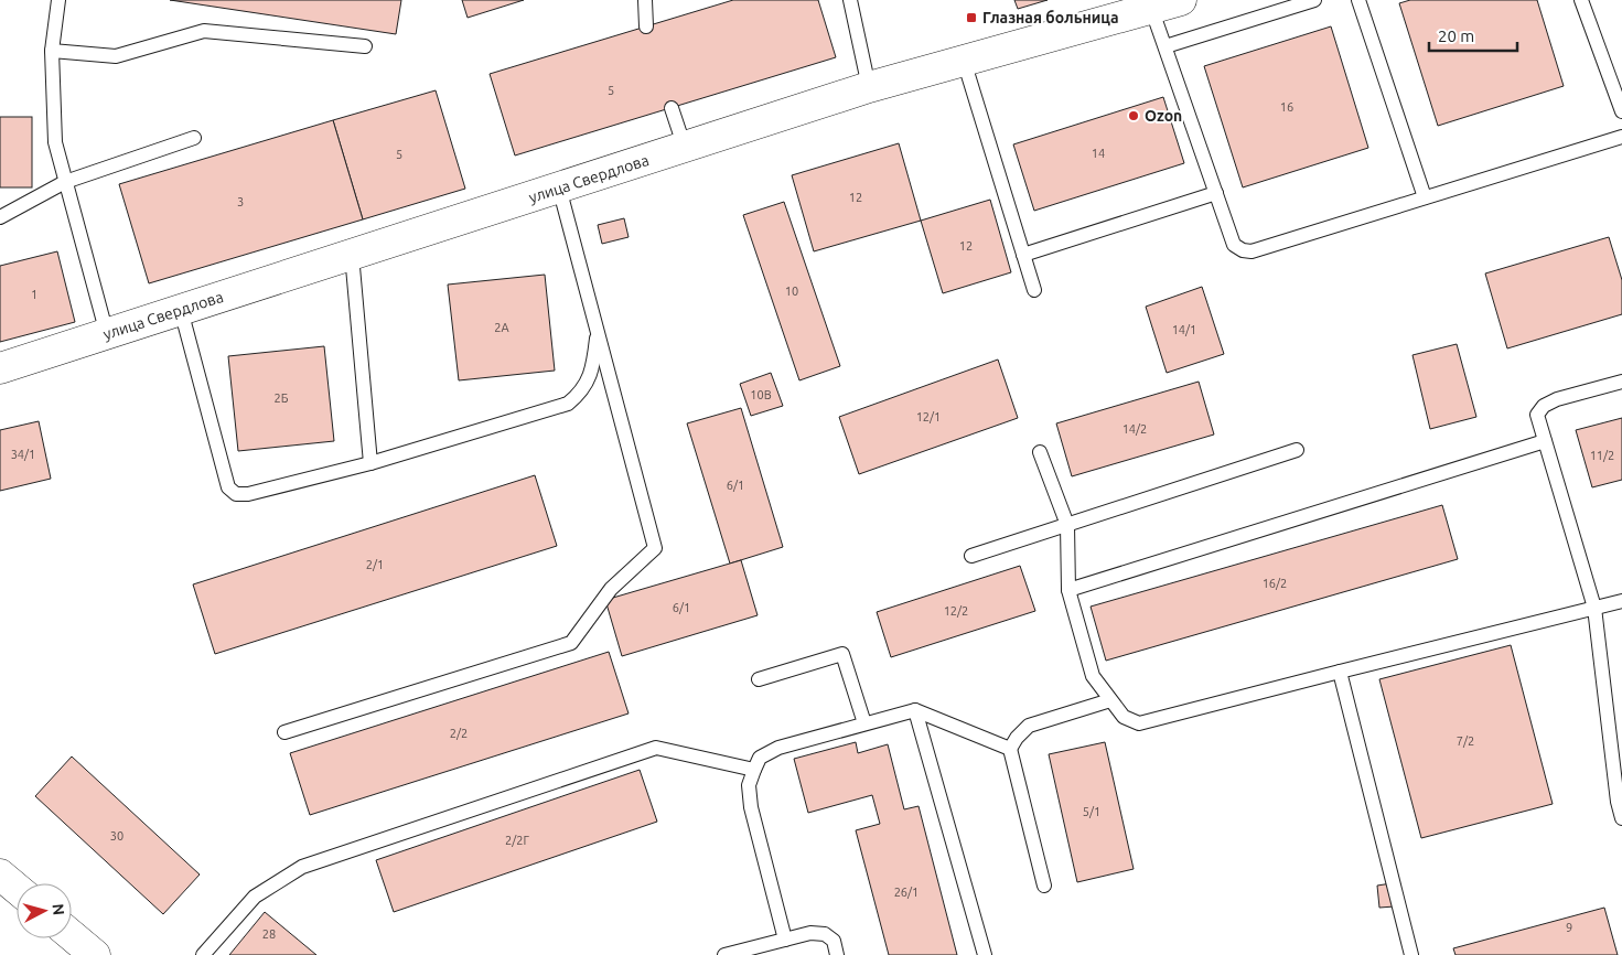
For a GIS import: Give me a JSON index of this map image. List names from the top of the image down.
{
  "streets": {
    "main road": ["улица Свердлова"]
  },
  "places": {
    "transit": ["Глазная больница"],
    "other": ["Ozon"]
  },
  "house_numbers": [
    "5",
    "16",
    "14",
    "5",
    "12",
    "3",
    "12",
    "10",
    "1",
    "2А",
    "14/1",
    "10В",
    "2Б",
    "12/1",
    "14/2",
    "34/1",
    "11/2",
    "6/1",
    "2/1",
    "16/2",
    "6/1",
    "12/2",
    "2/2",
    "7/2",
    "5/1",
    "30",
    "2/2Г",
    "26/1",
    "9",
    "28"
  ],
  "scale_bar": "20 m",
  "north": "right"
}
